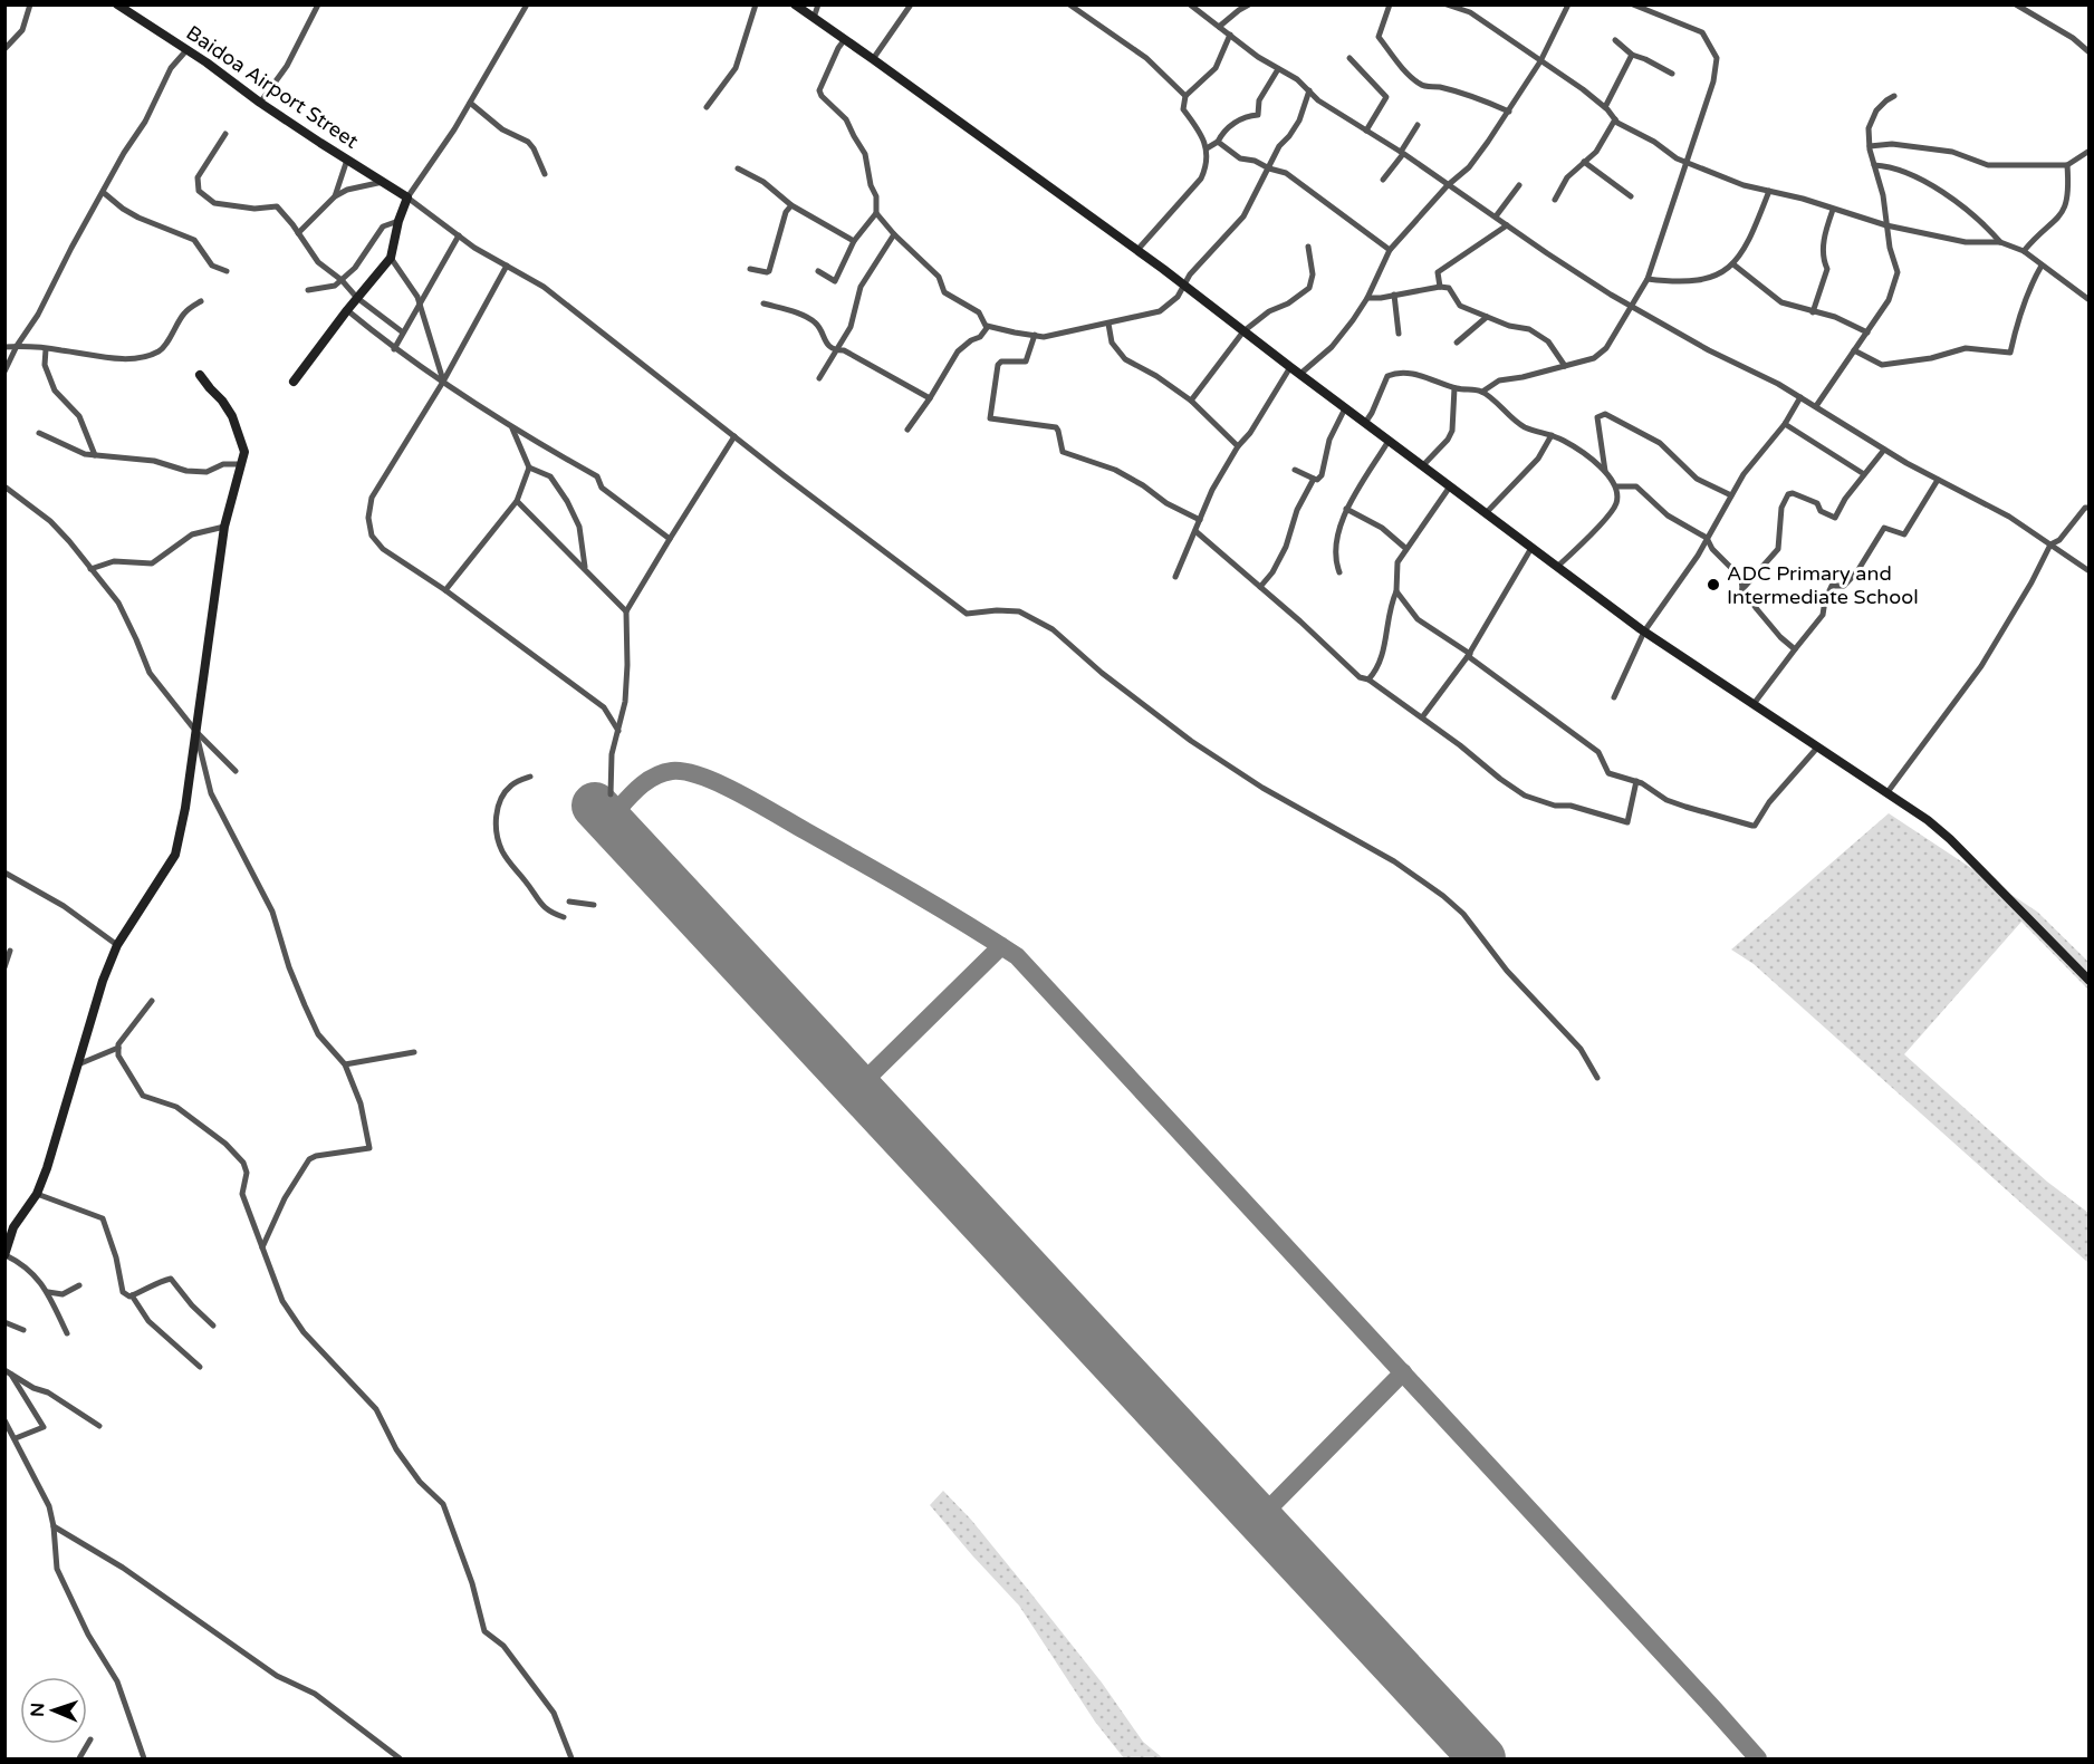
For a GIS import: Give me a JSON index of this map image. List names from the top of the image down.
{
  "streets": {
    "main road": ["Baidoa Airport Street"]
  },
  "places": ["ADC Primary and Intermediate School"],
  "north": "left"
}
